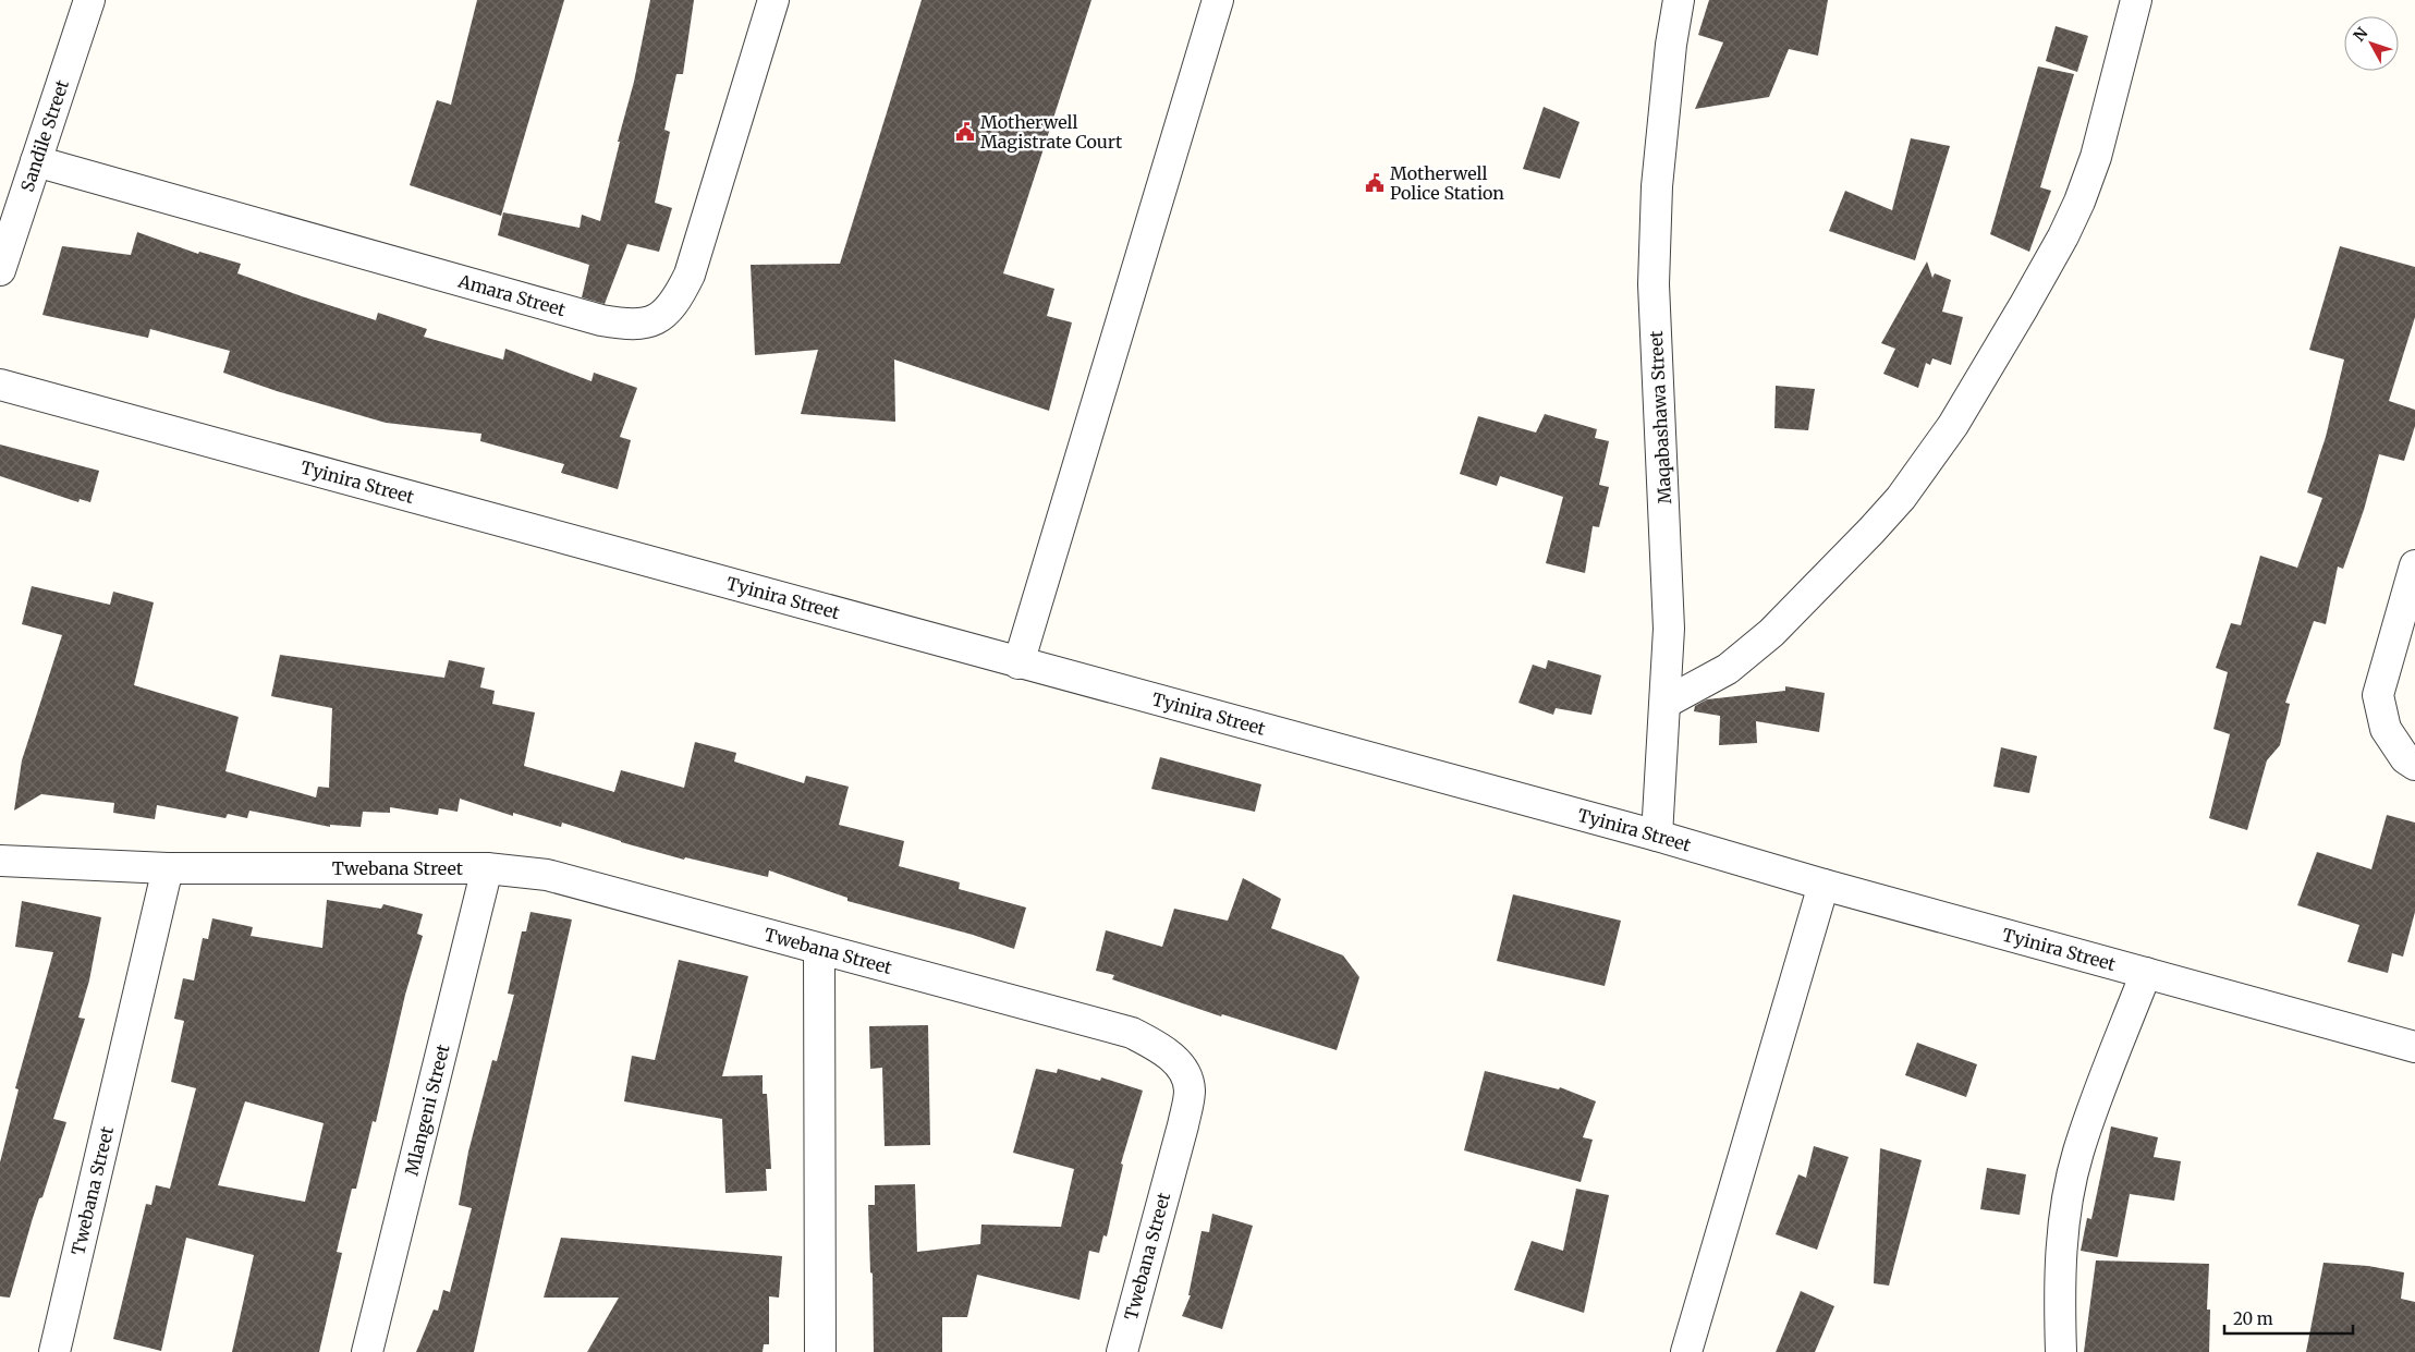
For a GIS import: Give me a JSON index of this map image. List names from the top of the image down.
{
  "streets": {
    "street": [
      "Sandile Street",
      "Amara Street",
      "Maqabashawa Street",
      "Tyinira Street",
      "Twebana Street",
      "Mlangeni Street"
    ]
  },
  "crossings": [
    ["Sandile Street", "Amara Street"],
    ["Maqabashawa Street", "Tyinira Street"],
    ["Twebana Street", "Mlangeni Street"]
  ],
  "places": {
    "public building": ["Motherwell Magistrate Court", "Motherwell Police Station"]
  },
  "scale_bar": "20 m",
  "north": "top left"
}
